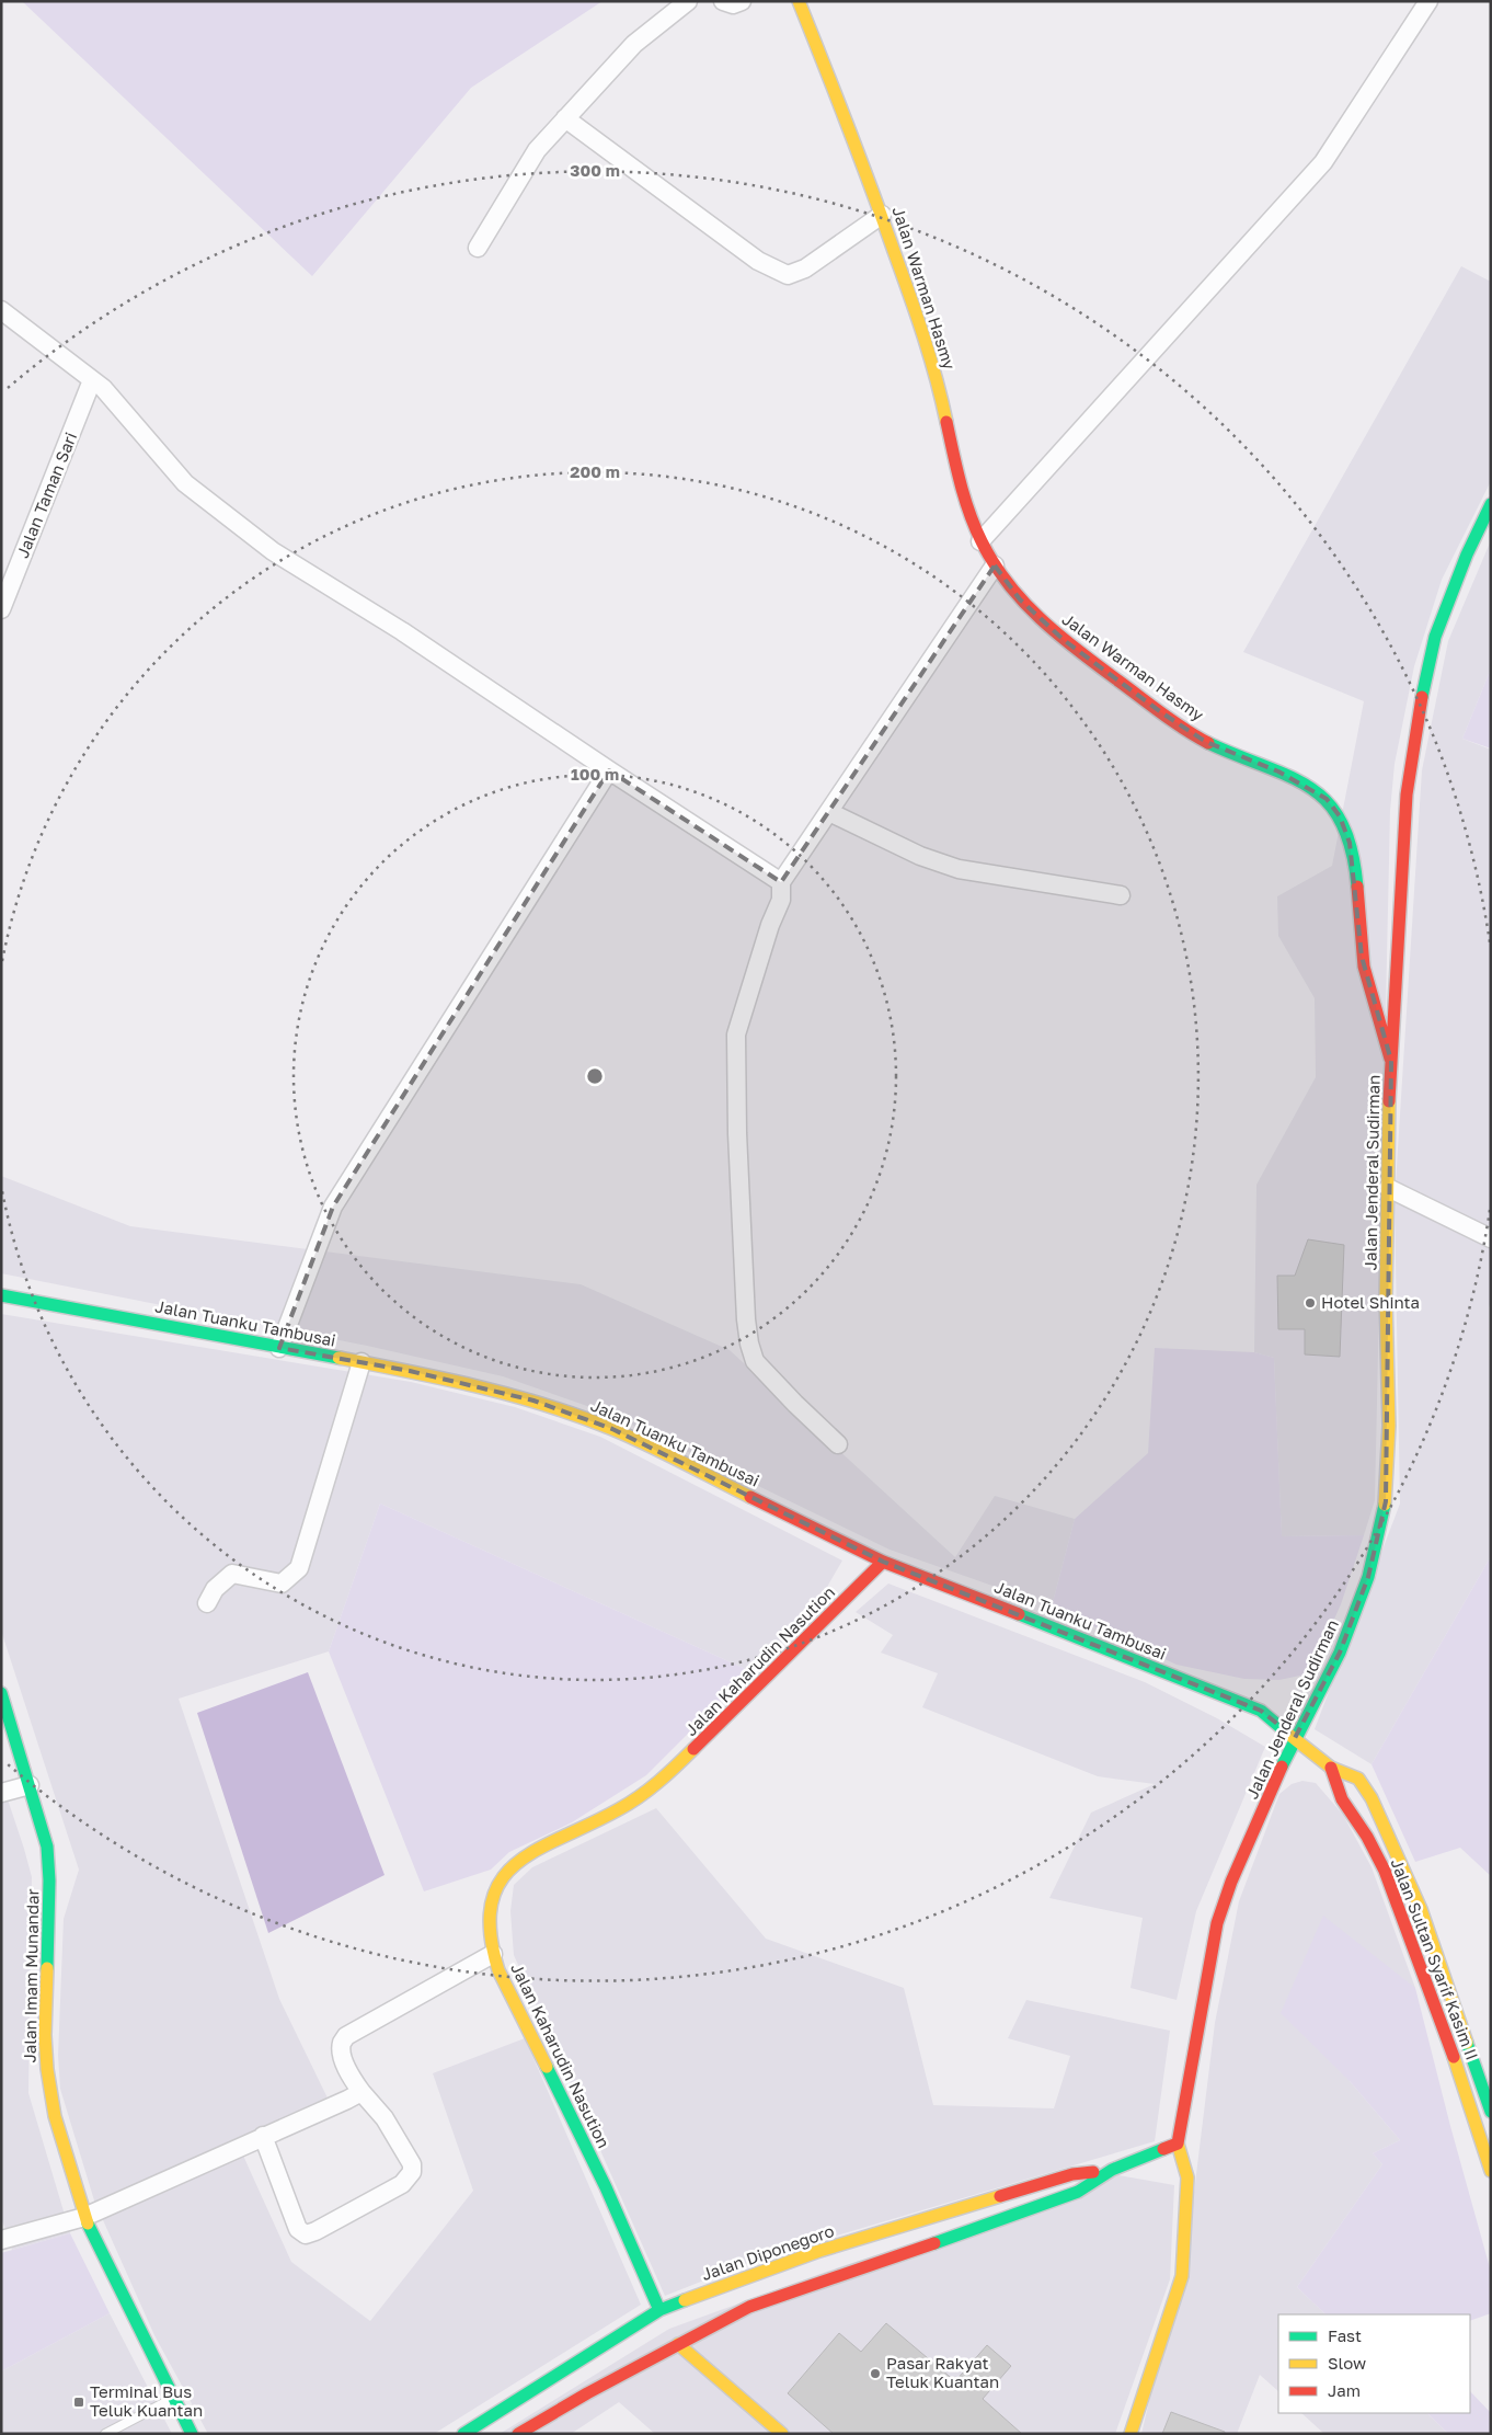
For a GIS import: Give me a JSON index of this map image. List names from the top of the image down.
{
  "streets": {
    "main road": [
      "Jalan Warman Hasmy",
      "Jalan Jenderal Sudirman",
      "Jalan Tuanku Tambusai",
      "Jalan Kaharudin Nasution",
      "Jalan Sultan Syarif Kasim II",
      "Jalan Imam Munandar",
      "Jalan Diponegoro"
    ],
    "street": ["Jalan Taman Sari"]
  },
  "crossings": [
    ["Jalan Warman Hasmy", "Jalan Jenderal Sudirman"],
    ["Jalan Jenderal Sudirman", "Jalan Tuanku Tambusai"],
    ["Jalan Jenderal Sudirman", "Jalan Sultan Syarif Kasim II"],
    ["Jalan Jenderal Sudirman", "Jalan Diponegoro"],
    ["Jalan Tuanku Tambusai", "Jalan Kaharudin Nasution"],
    ["Jalan Tuanku Tambusai", "Jalan Sultan Syarif Kasim II"],
    ["Jalan Kaharudin Nasution", "Jalan Diponegoro"]
  ],
  "places": {
    "other": ["Hotel Shinta", "Pasar Rakyat Teluk Kuantan"],
    "transit": ["Terminal Bus Teluk Kuantan"]
  },
  "legend": ["Fast", "Slow", "Jam"],
  "rings": ["300 m", "200 m", "100 m"]
}
